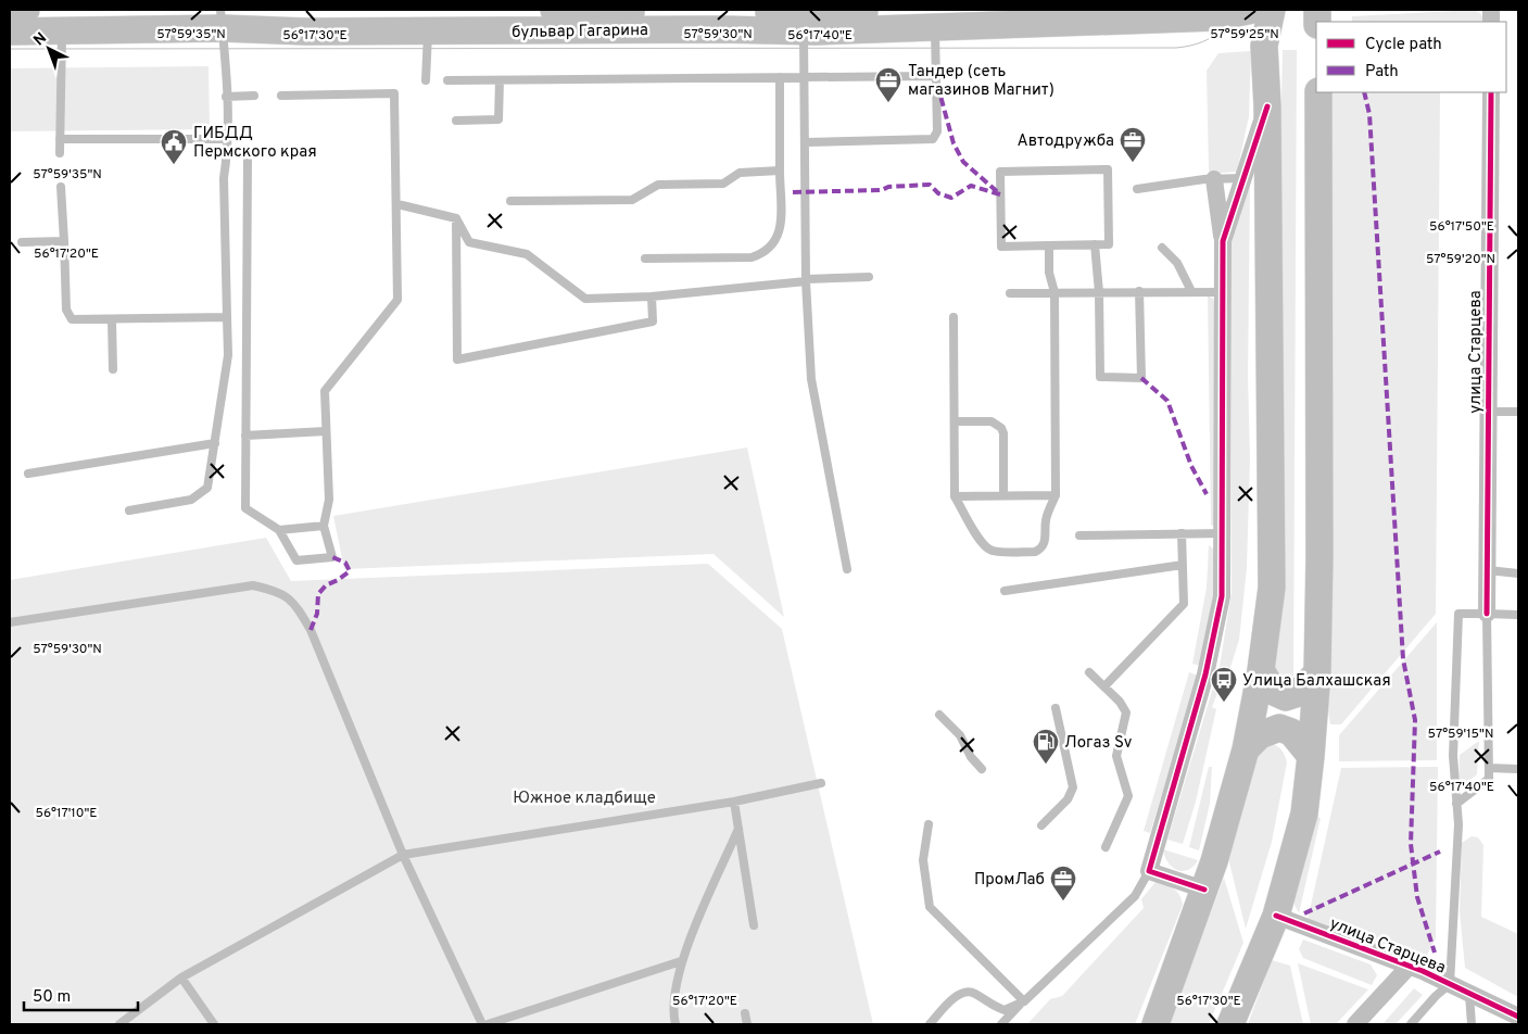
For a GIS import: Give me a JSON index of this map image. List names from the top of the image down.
{
  "streets": {
    "main road": ["бульвар Гагарина"],
    "street": ["улица Старцева"]
  },
  "parks": ["Южное кладбище"],
  "places": {
    "office": ["Тандер (сеть магазинов Магнит)", "Автодружба", "ПромЛаб"],
    "public building": ["ГИБДД Пермского края"],
    "bus stop": ["Улица Балхашская"],
    "fuel station": ["Логаз Sv"]
  },
  "legend": ["Cycle path", "Path"],
  "scale_bar": "50 m",
  "north": "top left",
  "coordinates": [
    "57°59'35\"N",
    "57°59'30\"N",
    "57°59'25\"N",
    "56°17'30\"E",
    "56°17'40\"E",
    "56°17'50\"E",
    "56°17'20\"E",
    "57°59'20\"N",
    "57°59'15\"N",
    "56°17'10\"E"
  ]
}
